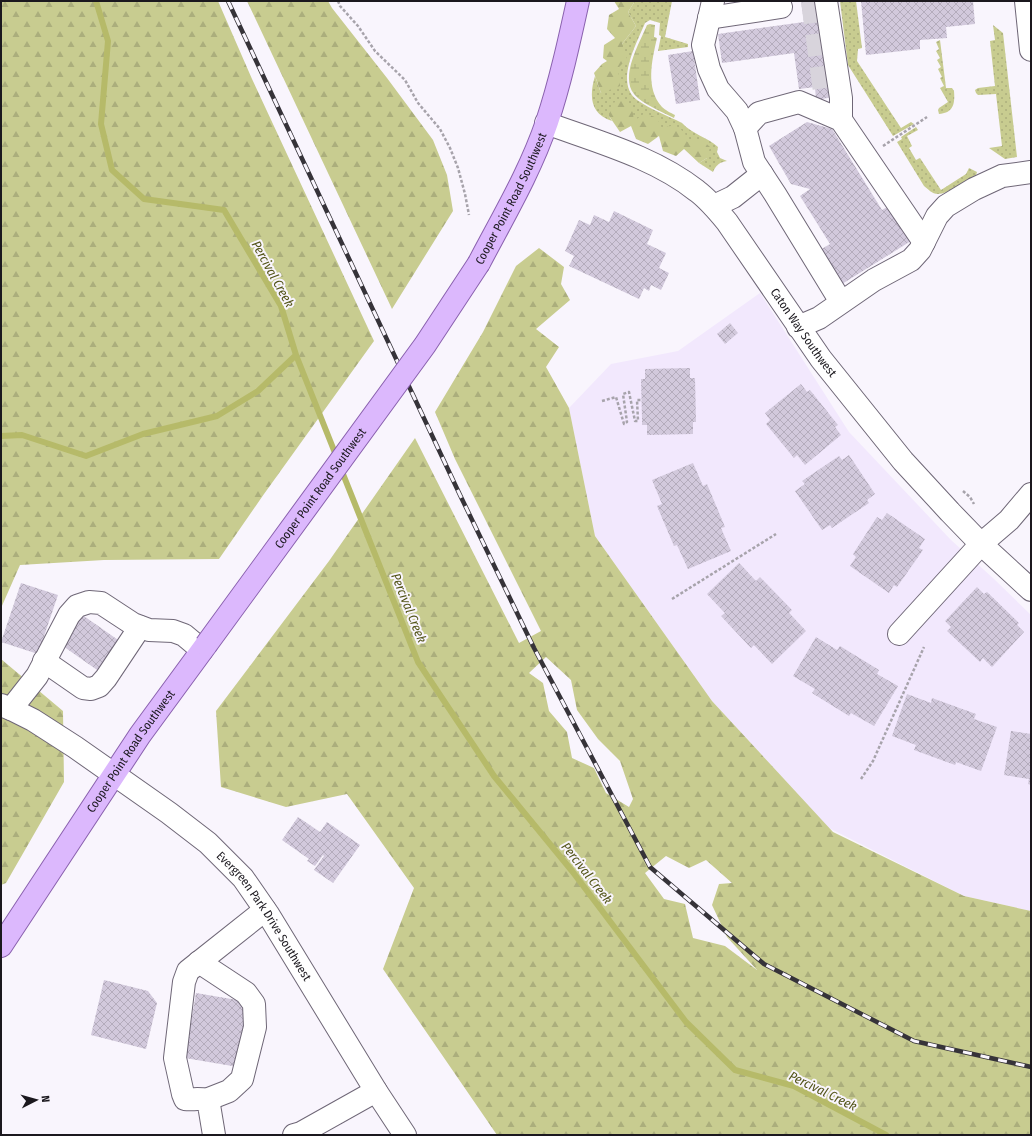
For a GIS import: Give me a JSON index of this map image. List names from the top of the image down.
{
  "streets": {
    "main road": ["Cooper Point Road Southwest"],
    "street": ["Caton Way Southwest", "Evergreen Park Drive Southwest"]
  },
  "crossings": [
    ["Cooper Point Road Southwest", "Caton Way Southwest"],
    ["Cooper Point Road Southwest", "Evergreen Park Drive Southwest"]
  ],
  "water": ["Percival Creek"],
  "north": "right"
}
